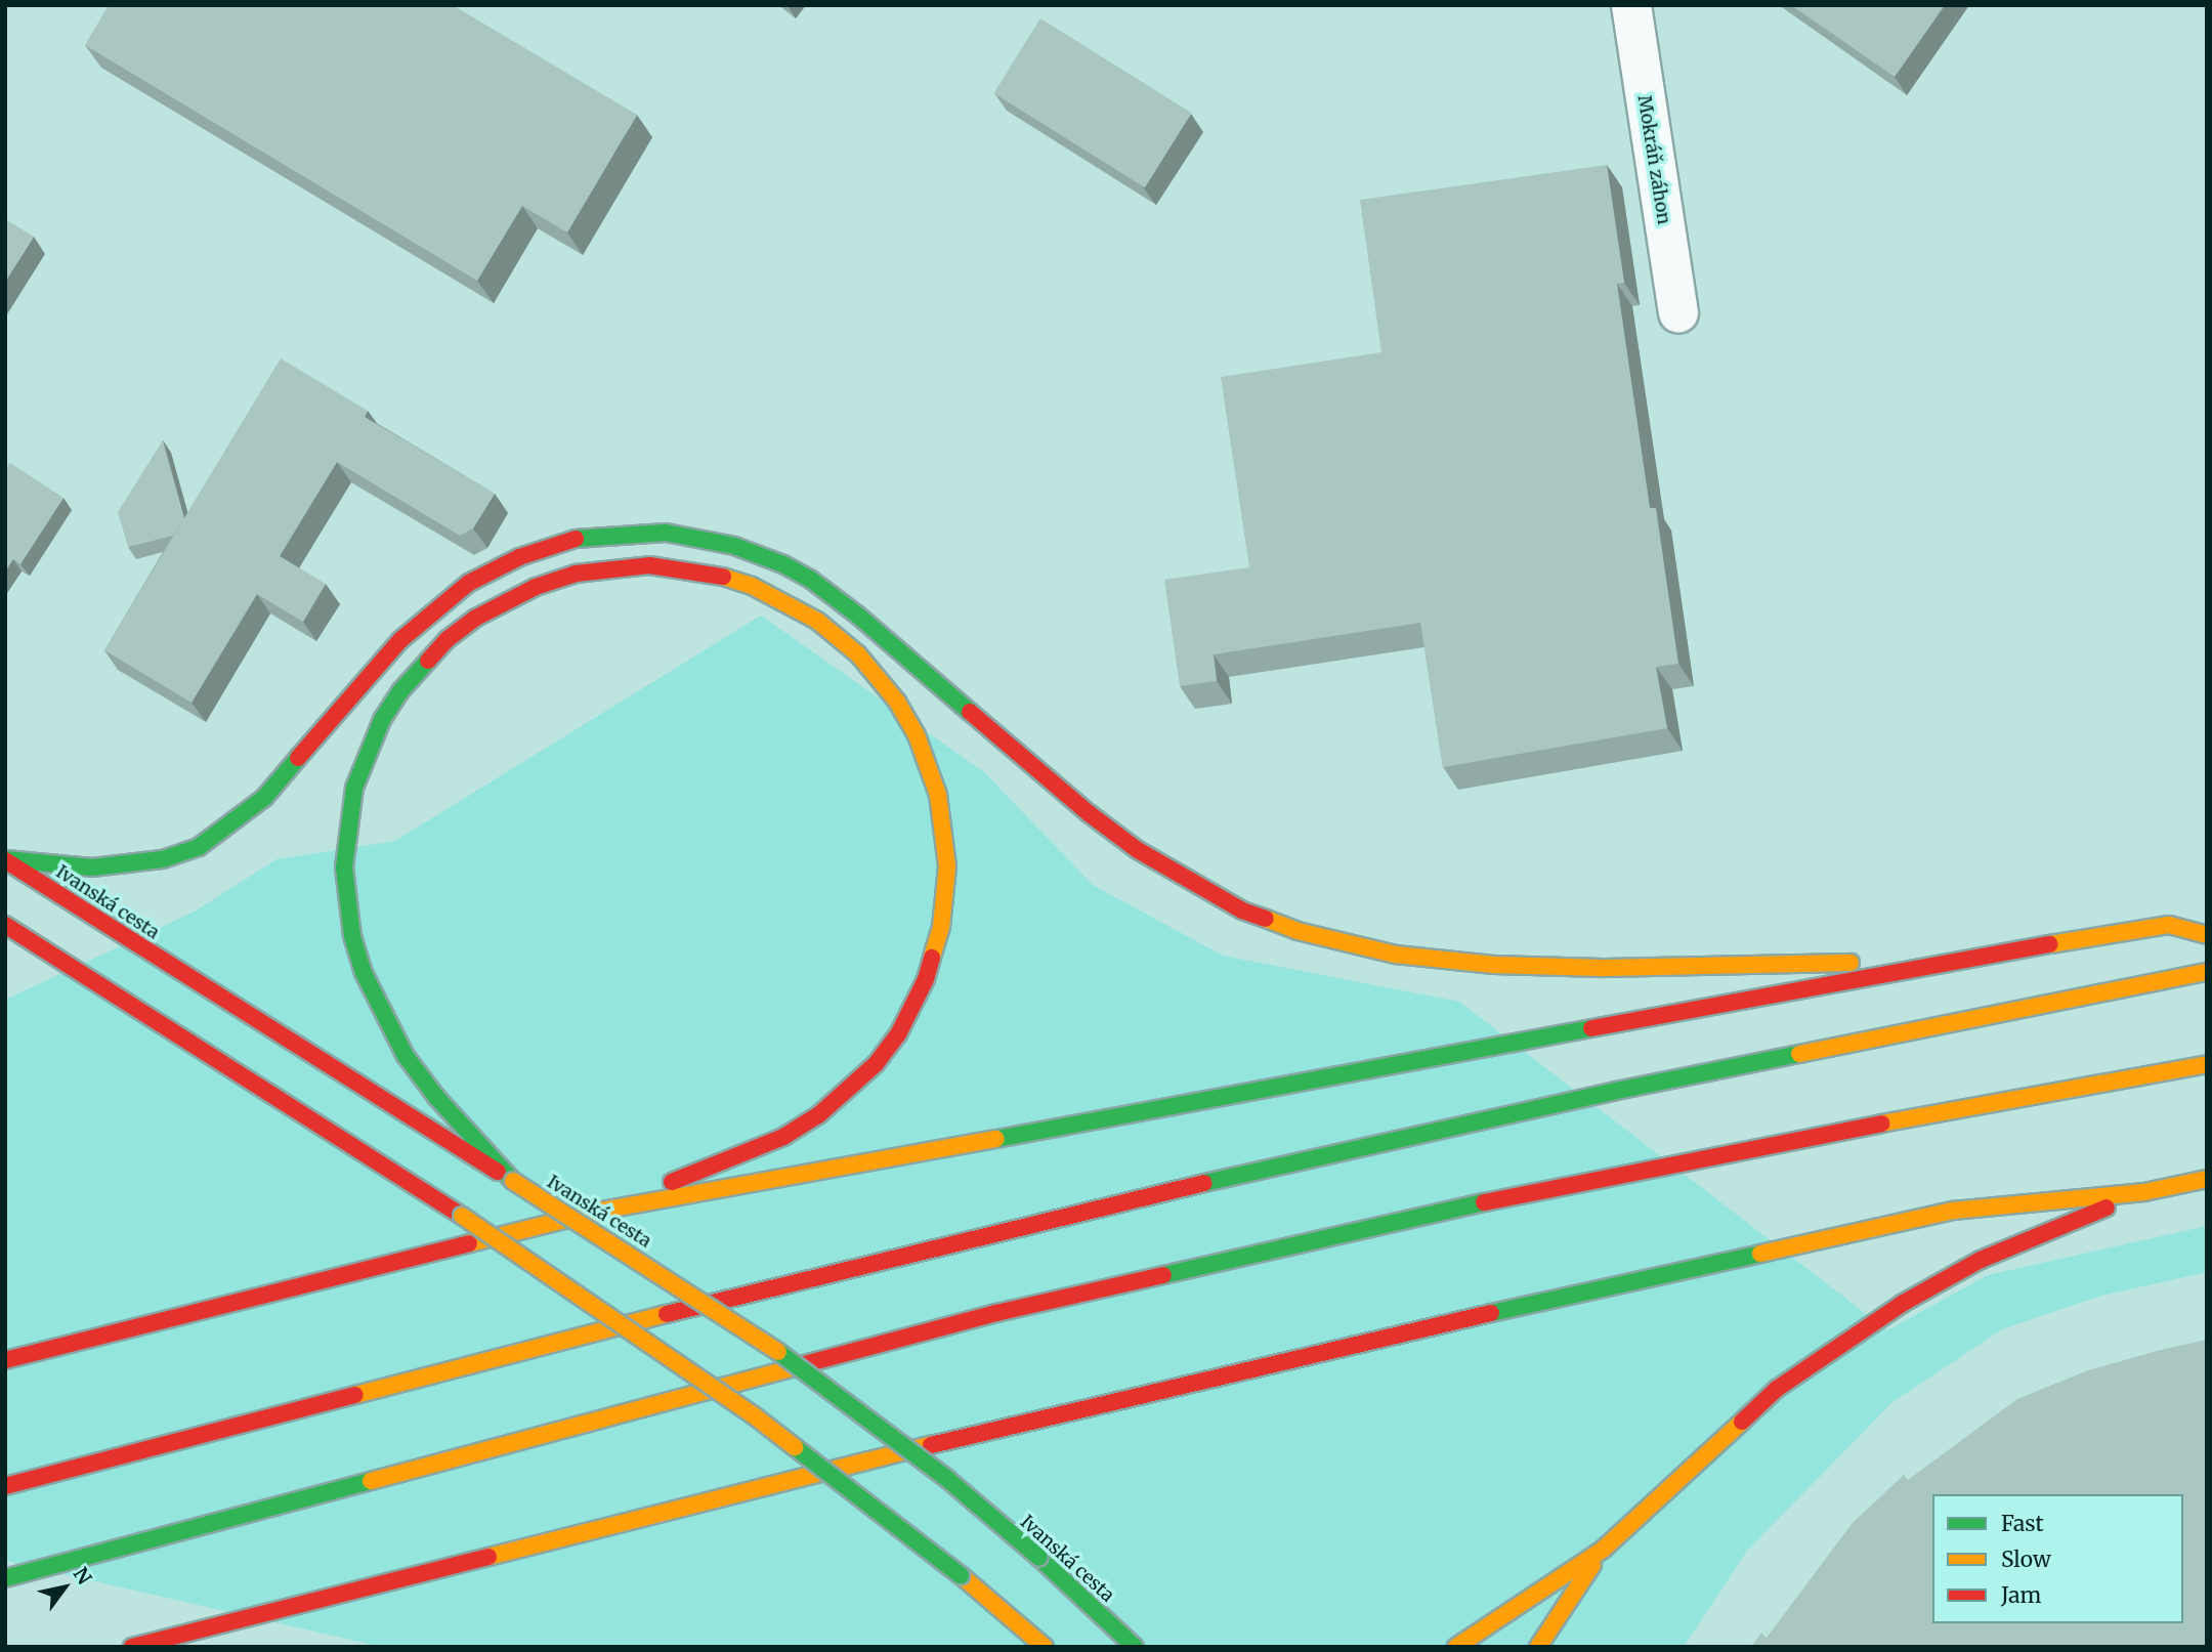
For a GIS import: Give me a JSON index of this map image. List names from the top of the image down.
{
  "streets": {
    "main road": ["Ivanská cesta"],
    "street": ["Mokráň záhon"]
  },
  "legend": ["Fast", "Slow", "Jam"],
  "north": "top right"
}
